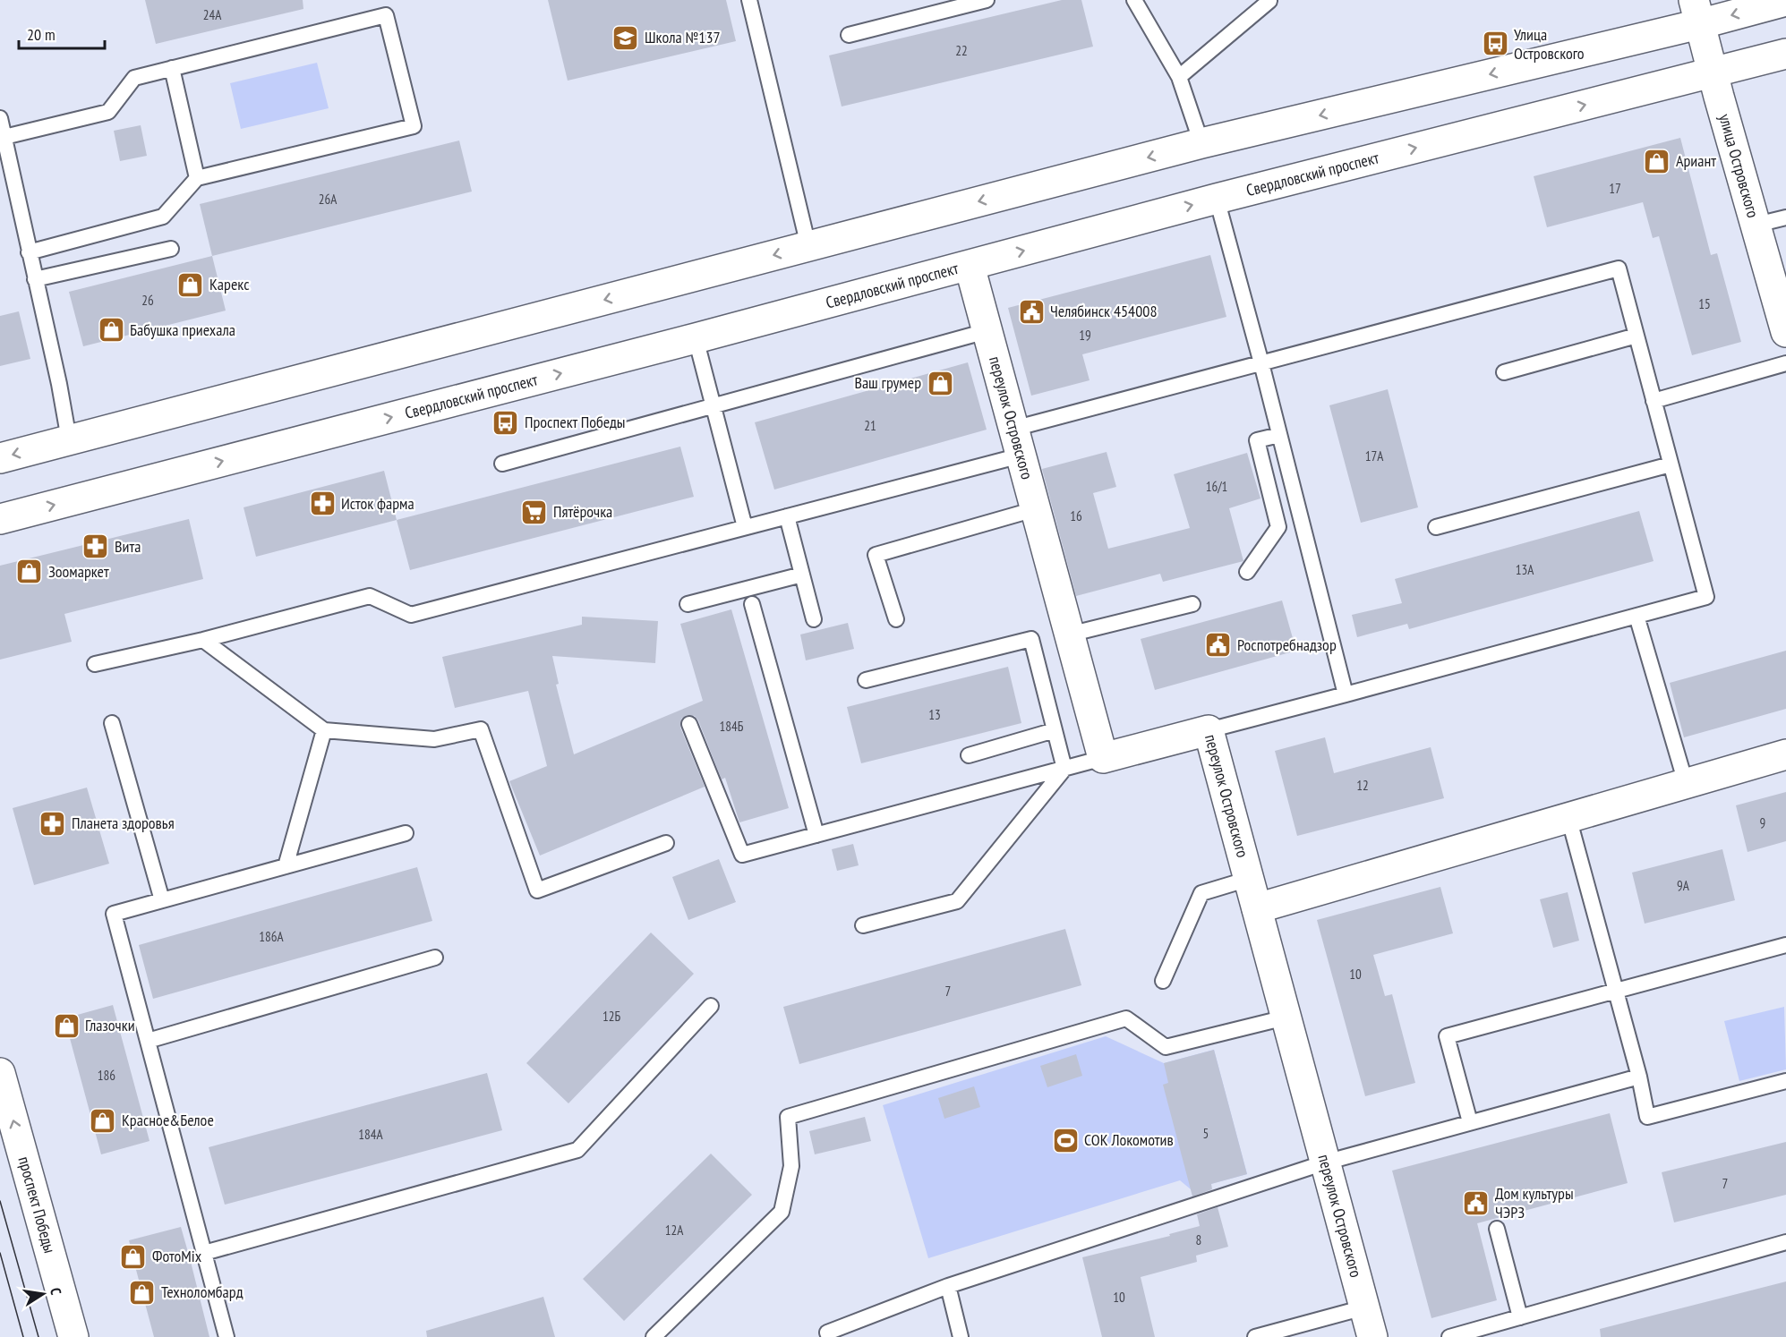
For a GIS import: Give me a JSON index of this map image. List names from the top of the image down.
{
  "streets": {
    "main road": [
      "улица Островского",
      "Свердловский проспект",
      "переулок Островского",
      "проспект Победы"
    ]
  },
  "crossings": [
    ["улица Островского", "Свердловский проспект"],
    ["Свердловский проспект", "переулок Островского"]
  ],
  "one_way": ["проспект Победы"],
  "places": {
    "school or university": ["Школа №137"],
    "bus stop": ["Улица Островского", "Проспект Победы"],
    "shop": [
      "Ариант",
      "Карекс",
      "Бабушка приехала",
      "Ваш грумер",
      "Зоомаркет",
      "Глазочки",
      "Красное&Белое",
      "ФотоMix",
      "Техноломбард"
    ],
    "public building": ["Челябинск 454008", "Роспотребнадзор", "Дом культуры ЧЭРЗ"],
    "pharmacy": ["Исток фарма", "Вита", "Планета здоровья"],
    "supermarket": ["Пятёрочка"],
    "sports": ["СОК Локомотив"]
  },
  "house_numbers": [
    "24А",
    "22",
    "17",
    "26А",
    "26",
    "15",
    "19",
    "21",
    "17А",
    "16/1",
    "16",
    "13А",
    "13",
    "184Б",
    "12",
    "9",
    "9А",
    "186А",
    "10",
    "7",
    "12Б",
    "186",
    "5",
    "184А",
    "7",
    "12А",
    "8",
    "10"
  ],
  "scale_bar": "20 m",
  "north": "right"
}
